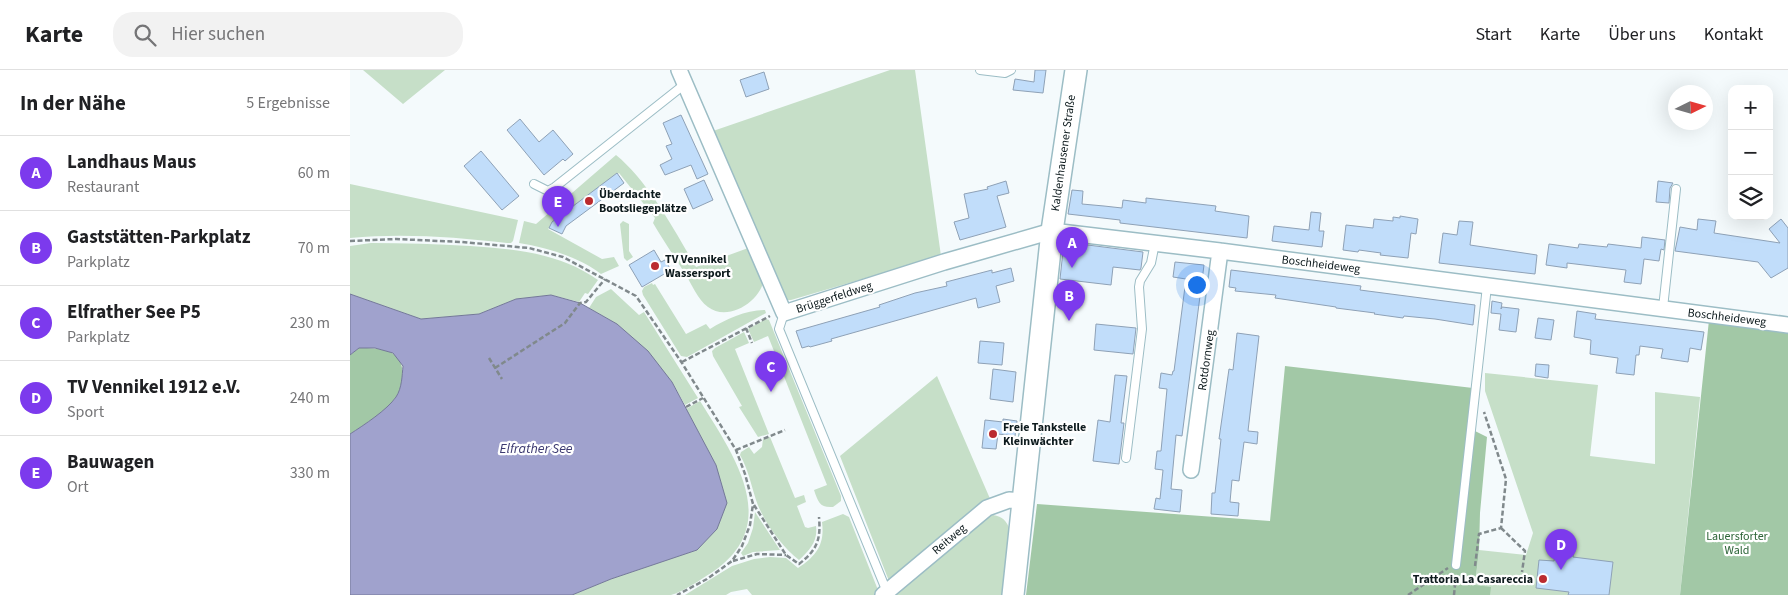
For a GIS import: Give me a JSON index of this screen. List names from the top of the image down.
{
  "streets": {
    "main road": ["Kaldenhausener Straße"],
    "street": [
      "Boschheideweg",
      "Brüggerfeldweg",
      "Rotdornweg",
      "Reitweg"
    ]
  },
  "crossings": [
    ["Kaldenhausener Straße", "Boschheideweg"],
    ["Kaldenhausener Straße", "Brüggerfeldweg"],
    ["Kaldenhausener Straße", "Reitweg"],
    ["Boschheideweg", "Brüggerfeldweg"],
    ["Boschheideweg", "Rotdornweg"]
  ],
  "water": ["Elfrather See"],
  "parks": ["Lauersforter Wald"],
  "places": [
    "Überdachte Bootsliegeplätze",
    "TV Vennikel Wassersport",
    "Freie Tankstelle Kleinwächter",
    "Trattoria La Casareccia"
  ],
  "north": "right",
  "page": {
    "header": "Karte",
    "search": "Hier suchen",
    "nav": [
      "Start",
      "Karte",
      "Über uns",
      "Kontakt"
    ],
    "heading": ["In der Nähe", "5 Ergebnisse"],
    "map_buttons": ["+", "−"],
    "list": [
      {
        "mark": "A",
        "name": "Landhaus Maus",
        "note": "Restaurant",
        "value": "60 m"
      },
      {
        "mark": "B",
        "name": "Gaststätten-Parkplatz",
        "note": "Parkplatz",
        "value": "70 m"
      },
      {
        "mark": "C",
        "name": "Elfrather See P5",
        "note": "Parkplatz",
        "value": "230 m"
      },
      {
        "mark": "D",
        "name": "TV Vennikel 1912 e.V.",
        "note": "Sport",
        "value": "240 m"
      },
      {
        "mark": "E",
        "name": "Bauwagen",
        "note": "Ort",
        "value": "330 m"
      }
    ],
    "pins": [
      "E",
      "A",
      "B",
      "C",
      "D"
    ]
  }
}
